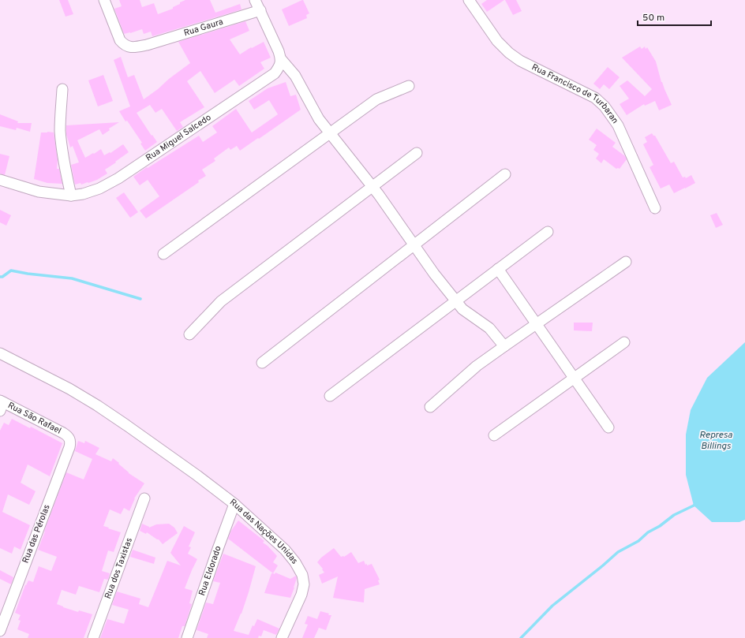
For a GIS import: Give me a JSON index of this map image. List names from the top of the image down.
{
  "streets": {
    "street": [
      "Rua Gaura",
      "Rua Francisco de Turbaran",
      "Rua Miguel Salcedo",
      "Rua São Rafael",
      "Rua das Nações Unidas",
      "Rua das Pérolas",
      "Rua dos Taxistas",
      "Rua Eldorado"
    ]
  },
  "crossings": [
    ["Rua São Rafael", "Rua das Pérolas"],
    ["Rua das Nações Unidas", "Rua Eldorado"]
  ],
  "water": ["Represa Billings"],
  "scale_bar": "50 m"
}
